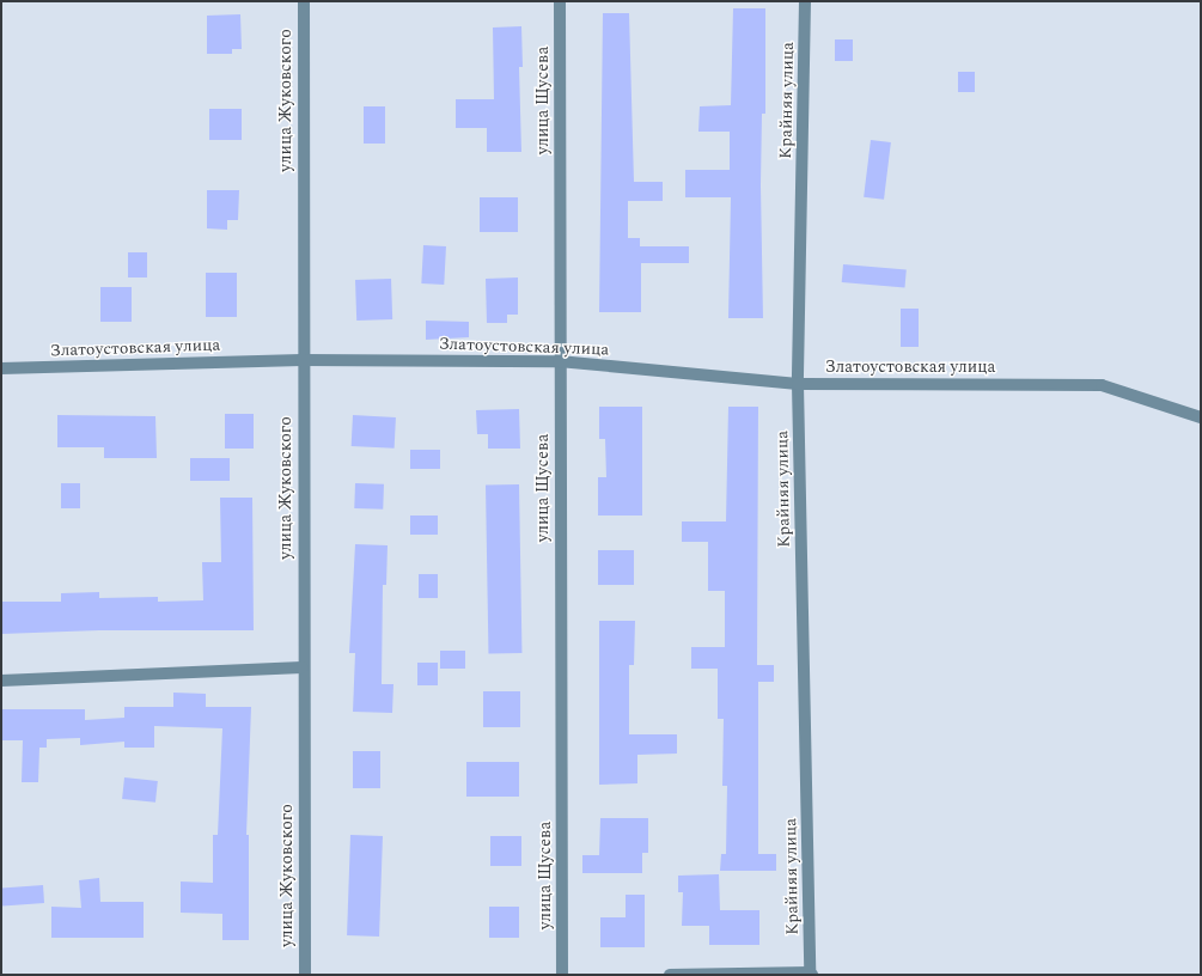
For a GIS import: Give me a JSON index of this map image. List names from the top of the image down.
{
  "streets": {
    "street": [
      "улица Жуковского",
      "улица Щусева",
      "Крайняя улица",
      "Златоустовская улица"
    ]
  },
  "crossings": [
    ["улица Жуковского", "Златоустовская улица"],
    ["улица Щусева", "Златоустовская улица"],
    ["Крайняя улица", "Златоустовская улица"]
  ]
}
